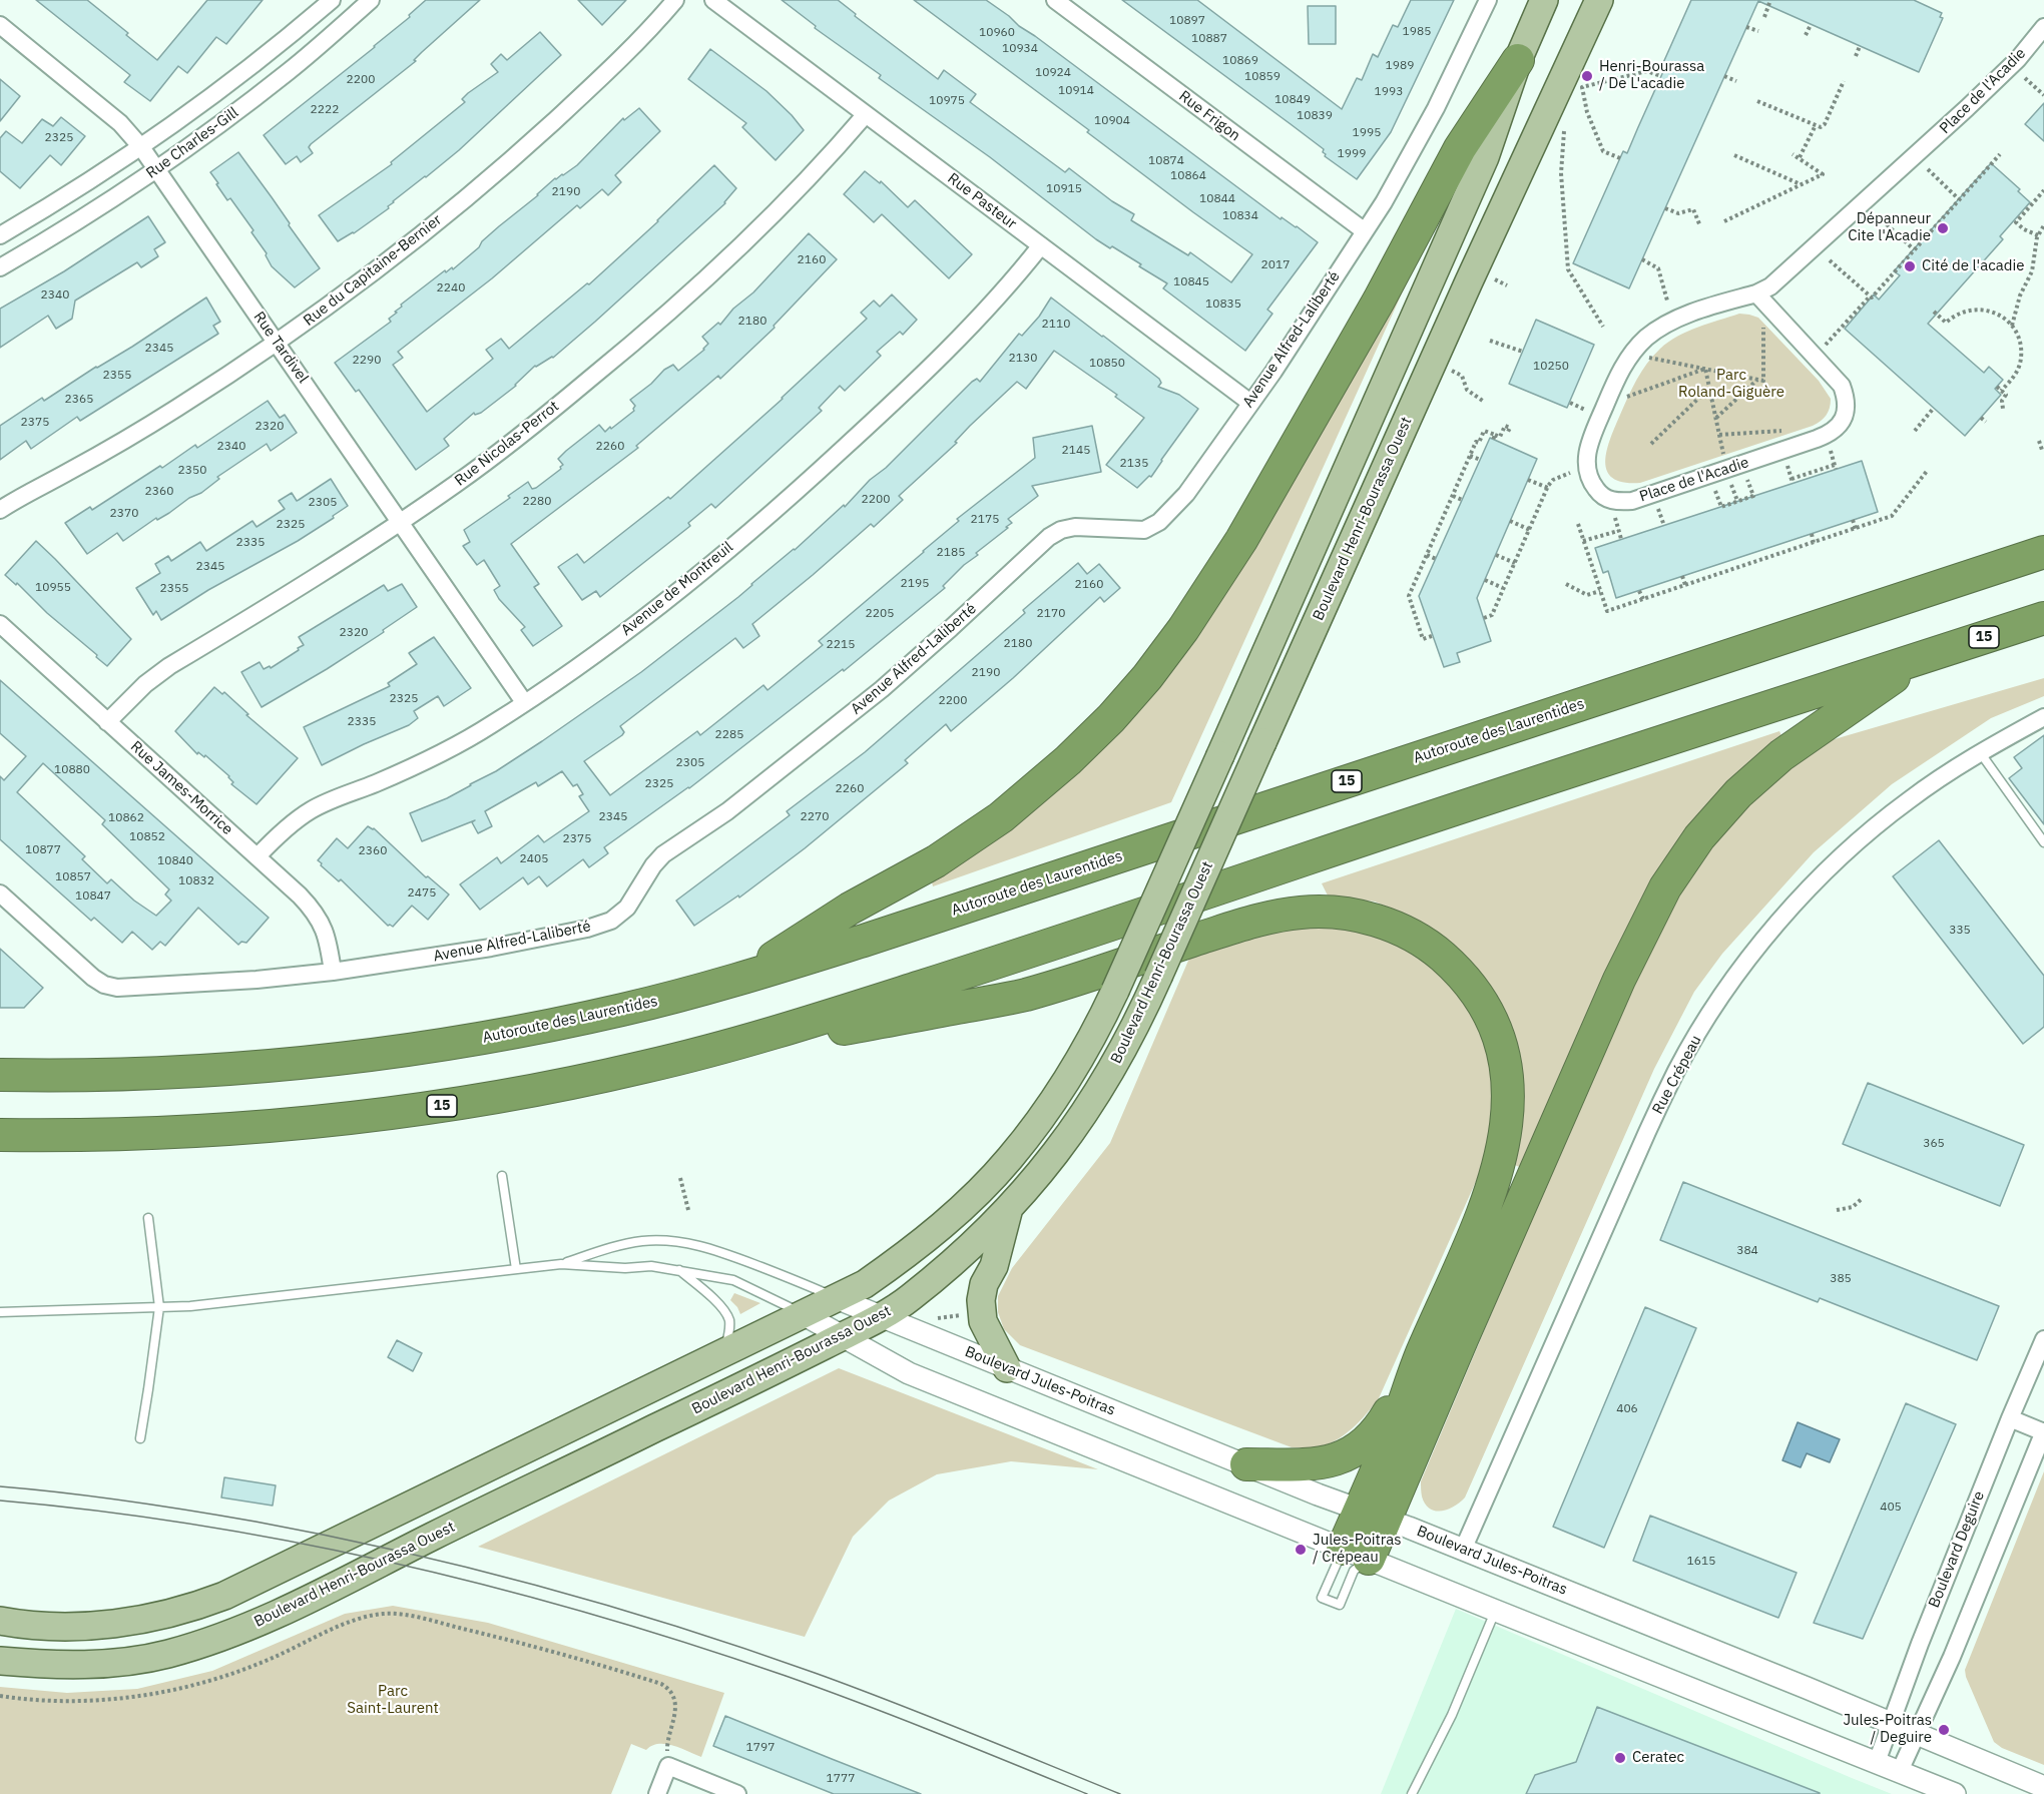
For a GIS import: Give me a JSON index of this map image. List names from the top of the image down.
{
  "streets": {
    "highway": ["15", "Autoroute des Laurentides"],
    "main road": ["Boulevard Henri-Bourassa Ouest"],
    "street": [
      "Place de l'Acadie",
      "Rue Frigon",
      "Rue Charles-Gill",
      "Rue Pasteur",
      "Rue du Capitaine-Bernier",
      "Avenue Alfred-Laliberté",
      "Rue Tardivel",
      "Rue Nicolas-Perrot",
      "Avenue de Montreuil",
      "Rue James-Morrice",
      "Rue Crépeau",
      "Boulevard Jules-Poitras",
      "Boulevard Deguire"
    ]
  },
  "crossings": [
    ["Rue Frigon", "Avenue Alfred-Laliberté"],
    ["Rue Charles-Gill", "Rue Tardivel"],
    ["Rue Pasteur", "Avenue Alfred-Laliberté"],
    ["Rue Pasteur", "Rue Nicolas-Perrot"],
    ["Rue Pasteur", "Avenue de Montreuil"],
    ["Rue du Capitaine-Bernier", "Rue Tardivel"],
    ["Avenue Alfred-Laliberté", "Rue James-Morrice"],
    ["Rue Tardivel", "Rue Nicolas-Perrot"],
    ["Rue Tardivel", "Avenue de Montreuil"],
    ["Rue Nicolas-Perrot", "Rue James-Morrice"],
    ["Boulevard Henri-Bourassa Ouest", "Boulevard Jules-Poitras"],
    ["Avenue de Montreuil", "Rue James-Morrice"],
    ["Rue Crépeau", "Boulevard Jules-Poitras"],
    ["Boulevard Jules-Poitras", "Boulevard Deguire"]
  ],
  "parks": ["Parc Roland-Giguère", "Parc Saint-Laurent"],
  "places": [
    "Henri-Bourassa / De L'acadie",
    "Dépanneur Cite l'Acadie",
    "Cité de l'acadie",
    "Jules-Poitras / Crépeau",
    "Jules-Poitras / Deguire",
    "Ceratec"
  ],
  "house_numbers": [
    "10897",
    "1985",
    "10960",
    "10887",
    "10934",
    "10869",
    "1989",
    "10924",
    "10859",
    "2200",
    "10914",
    "1993",
    "10849",
    "10975",
    "2222",
    "10839",
    "10904",
    "1995",
    "2325",
    "1999",
    "10874",
    "10864",
    "10915",
    "2190",
    "10844",
    "10834",
    "2160",
    "2017",
    "10845",
    "2240",
    "2340",
    "10835",
    "2180",
    "2110",
    "2345",
    "2130",
    "2290",
    "10850",
    "10250",
    "2355",
    "2365",
    "2375",
    "2320",
    "2340",
    "2260",
    "2145",
    "2135",
    "2350",
    "2360",
    "2200",
    "2280",
    "2305",
    "2370",
    "2175",
    "2325",
    "2335",
    "2185",
    "2345",
    "2195",
    "2160",
    "10955",
    "2355",
    "2205",
    "2170",
    "2320",
    "2180",
    "2215",
    "2190",
    "2325",
    "2200",
    "2335",
    "2285",
    "2305",
    "10880",
    "2325",
    "2260",
    "2345",
    "2270",
    "10862",
    "10852",
    "2375",
    "10877",
    "2360",
    "2405",
    "10840",
    "10857",
    "10832",
    "2475",
    "10847",
    "335",
    "365",
    "384",
    "385",
    "406",
    "405",
    "1615",
    "1797",
    "1777"
  ]
}
